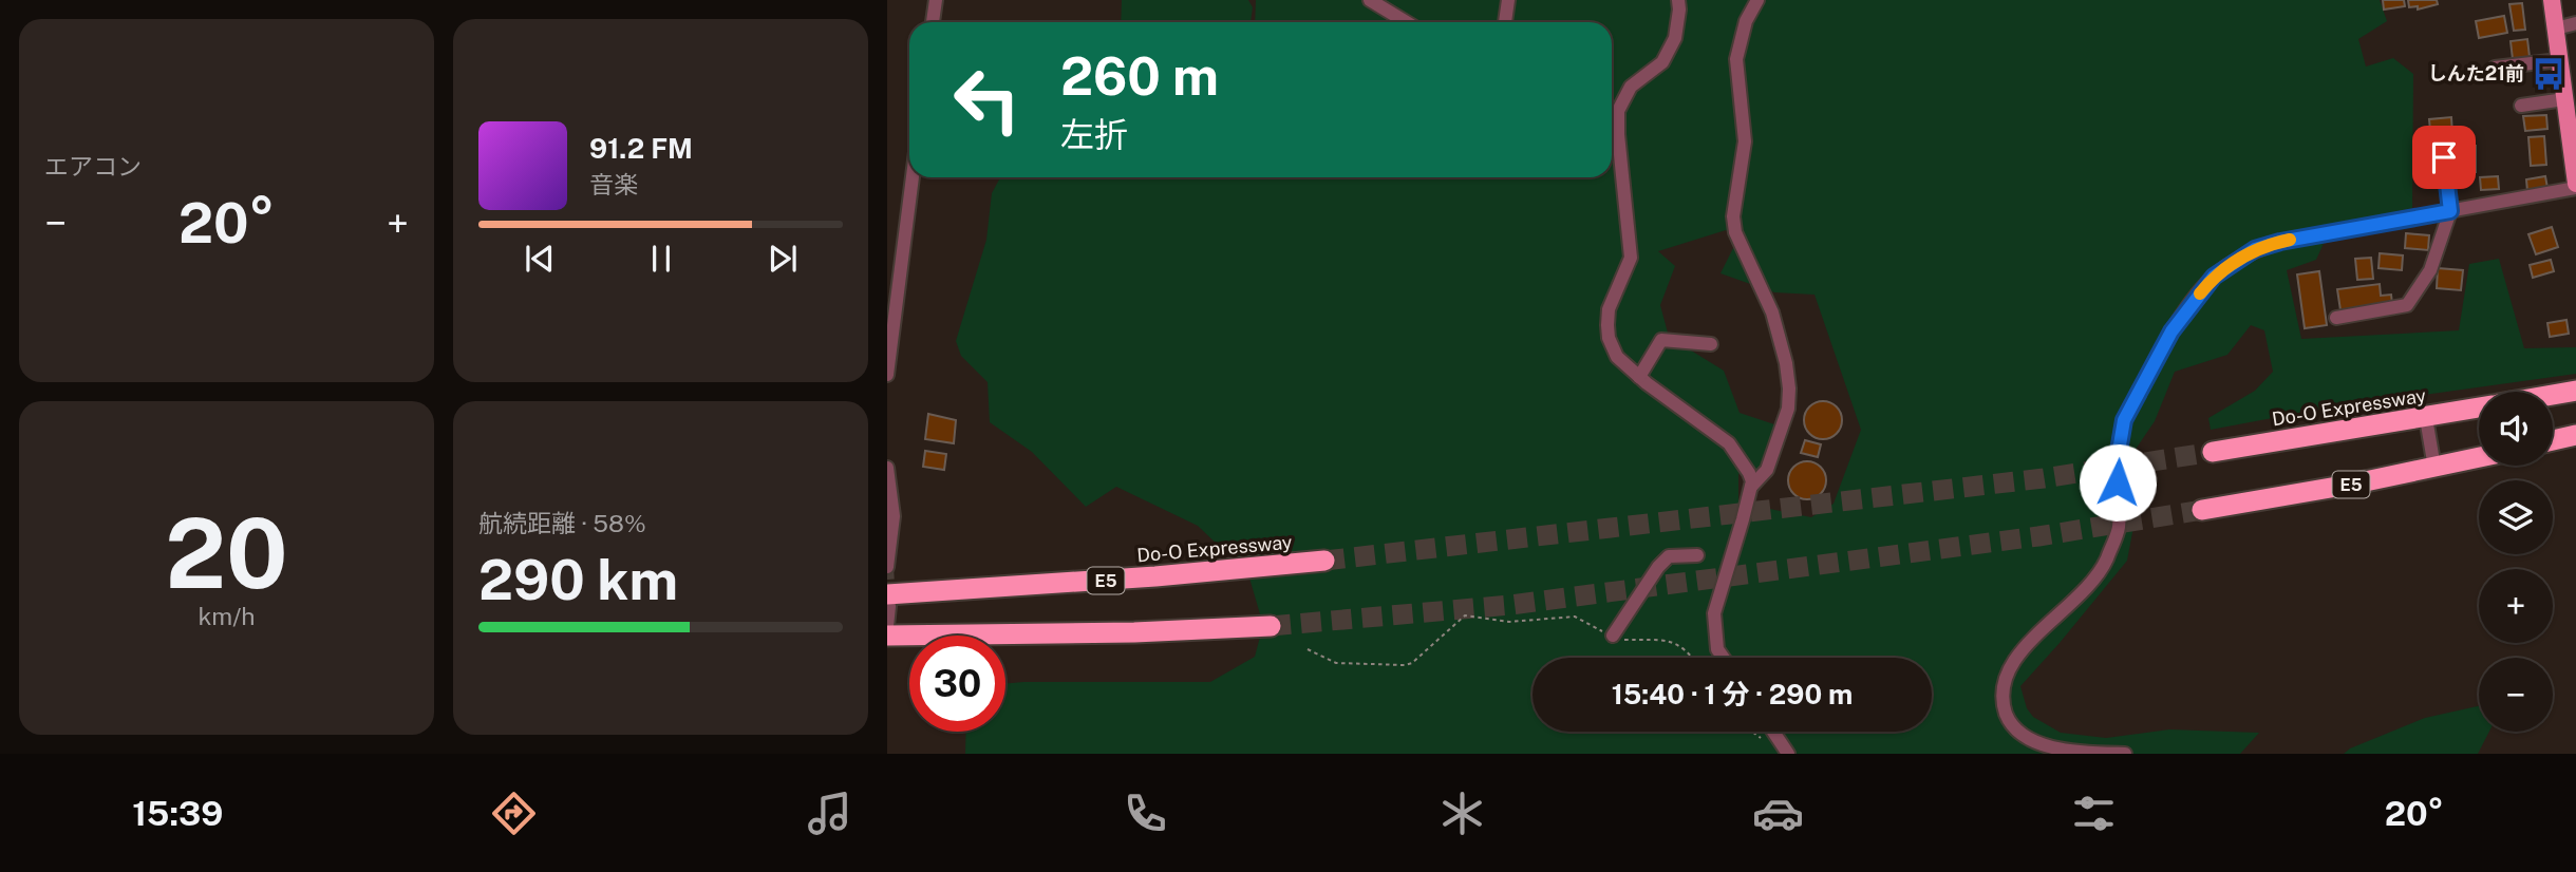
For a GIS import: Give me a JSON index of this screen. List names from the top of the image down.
{
  "streets": {
    "highway": ["Do-O Expressway", "E5"]
  },
  "places": {
    "bus stop": ["しんた21前"]
  },
  "page": {
    "tile": [
      "エアコン",
      ["20", "km/h"],
      ["航続距離 · 58%", "290 km"]
    ],
    "turn": ["260 m", "左折"],
    "song": ["91.2 FM", "音楽"],
    "heat": ["−", "20°", "+"],
    "map_buttons": ["+", "−"],
    "limit": "30",
    "trip": "15:40 · 1 分 · 290 m",
    "tabs": ["15:39", "20°"]
  }
}
